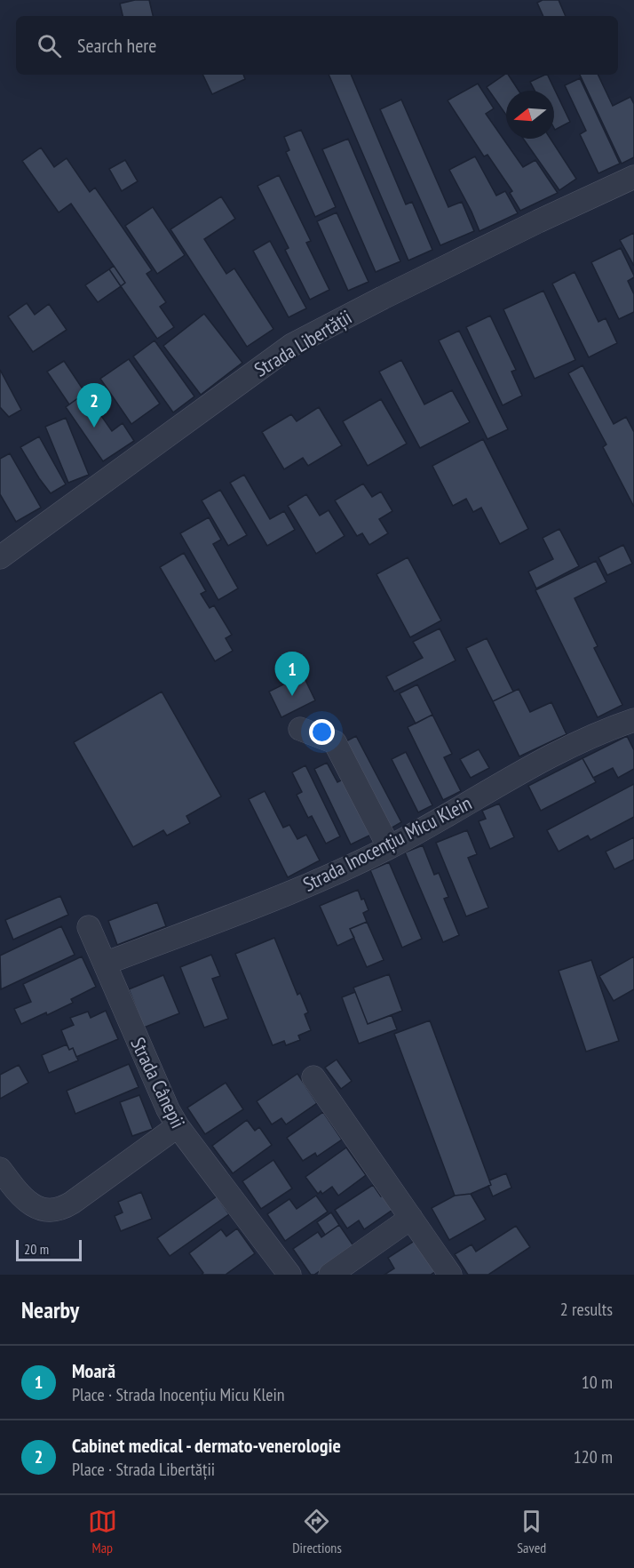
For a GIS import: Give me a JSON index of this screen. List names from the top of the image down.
{
  "streets": {
    "street": ["Strada Libertății", "Strada Inocențiu Micu Klein", "Strada Cânepii"]
  },
  "crossings": [
    ["Strada Inocențiu Micu Klein", "Strada Cânepii"]
  ],
  "scale_bar": "20 m",
  "north": "left",
  "page": {
    "search": "Search here",
    "pins": ["2", "1"],
    "scale": "20 m",
    "heading": ["Nearby", "2 results"],
    "list": [
      {
        "mark": "1",
        "name": "Moară",
        "note": "Place · Strada Inocențiu Micu Klein",
        "value": "10 m"
      },
      {
        "mark": "2",
        "name": "Cabinet medical - dermato-venerologie",
        "note": "Place · Strada Libertății",
        "value": "120 m"
      }
    ],
    "nav": ["Map", "Directions", "Saved"]
  }
}
